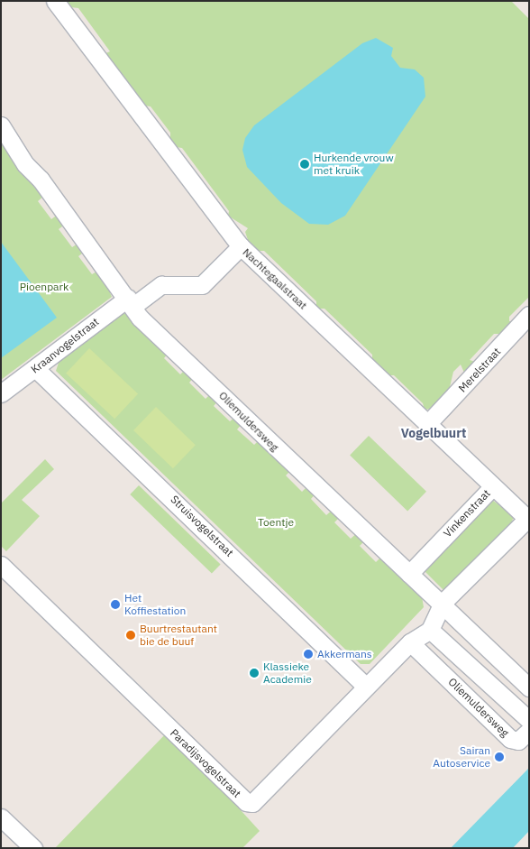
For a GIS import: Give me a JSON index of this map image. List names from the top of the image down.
{
  "streets": {
    "street": [
      "Nachtegaalstraat",
      "Kraanvogelstraat",
      "Merelstraat",
      "Oliemuldersweg",
      "Vinkenstraat",
      "Struisvogelstraat",
      "Paradijsvogelstraat"
    ]
  },
  "crossings": [
    ["Nachtegaalstraat", "Kraanvogelstraat"],
    ["Nachtegaalstraat", "Merelstraat"],
    ["Nachtegaalstraat", "Vinkenstraat"],
    ["Kraanvogelstraat", "Oliemuldersweg"],
    ["Kraanvogelstraat", "Struisvogelstraat"],
    ["Oliemuldersweg", "Vinkenstraat"],
    ["Oliemuldersweg", "Paradijsvogelstraat"],
    ["Vinkenstraat", "Paradijsvogelstraat"],
    ["Struisvogelstraat", "Paradijsvogelstraat"]
  ],
  "districts": ["Vogelbuurt"],
  "parks": ["Pioenpark", "Toentje"],
  "places": [
    "Hurkende vrouw met kruik",
    "Het Koffiestation",
    "Buurtrestautant bie de buuf",
    "Akkermans",
    "Klassieke Academie",
    "Sairan Autoservice"
  ]
}
